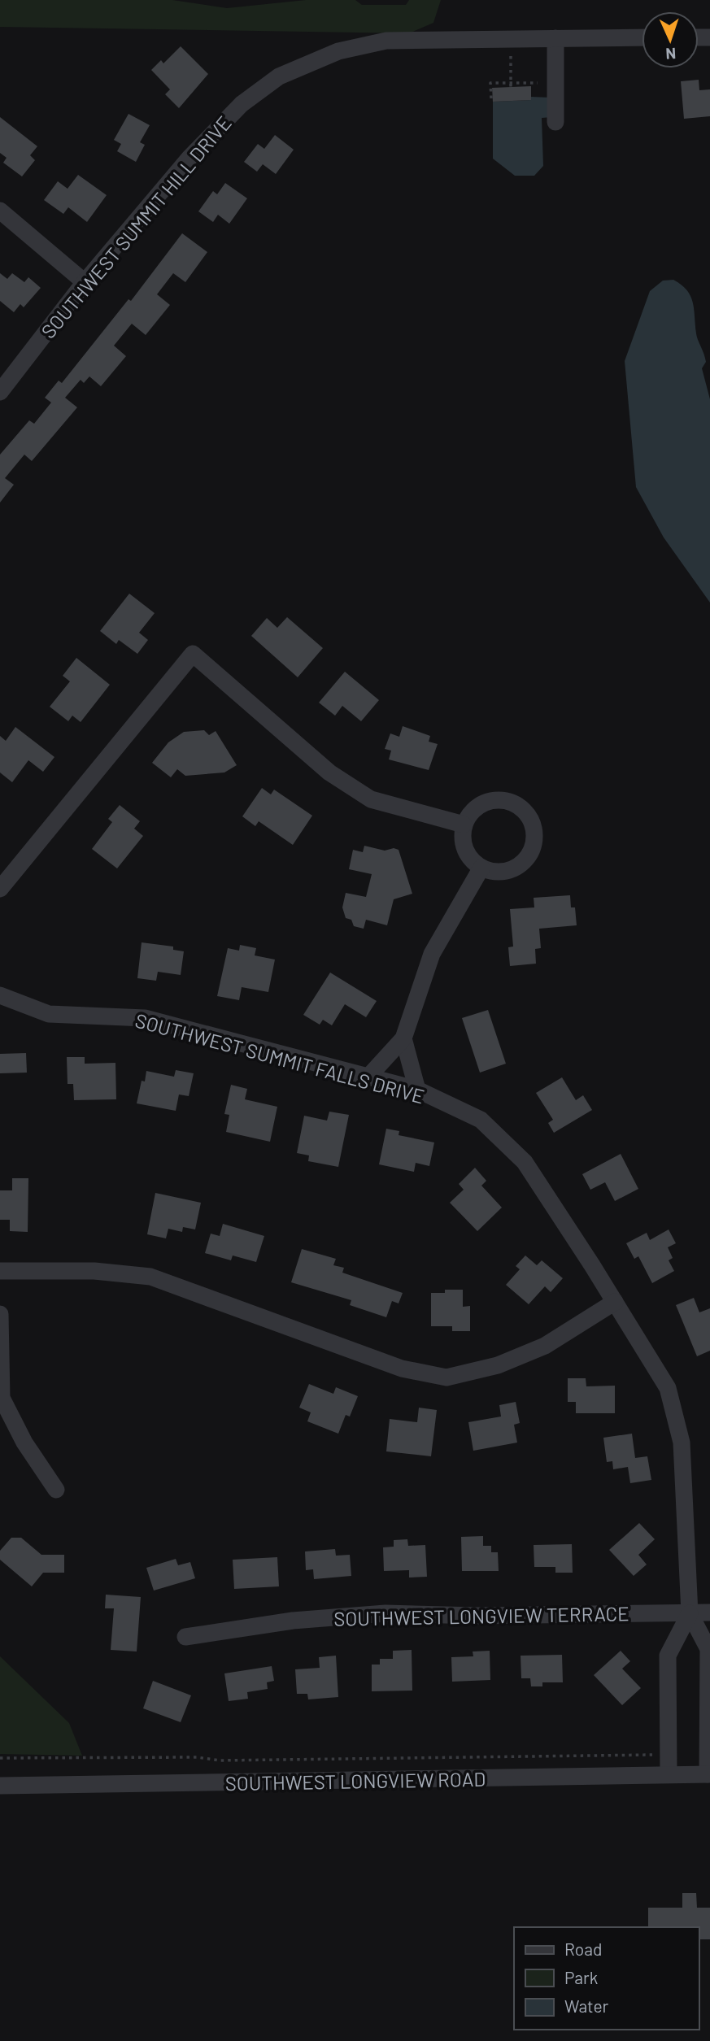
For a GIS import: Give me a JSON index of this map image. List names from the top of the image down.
{
  "streets": {
    "street": [
      "SOUTHWEST SUMMIT HILL DRIVE",
      "SOUTHWEST SUMMIT FALLS DRIVE",
      "SOUTHWEST LONGVIEW TERRACE",
      "SOUTHWEST LONGVIEW ROAD"
    ]
  },
  "crossings": [
    ["SOUTHWEST SUMMIT FALLS DRIVE", "SOUTHWEST LONGVIEW TERRACE"],
    ["SOUTHWEST SUMMIT FALLS DRIVE", "SOUTHWEST LONGVIEW ROAD"]
  ],
  "legend": ["Road", "Park", "Water"],
  "north": "bottom"
}
